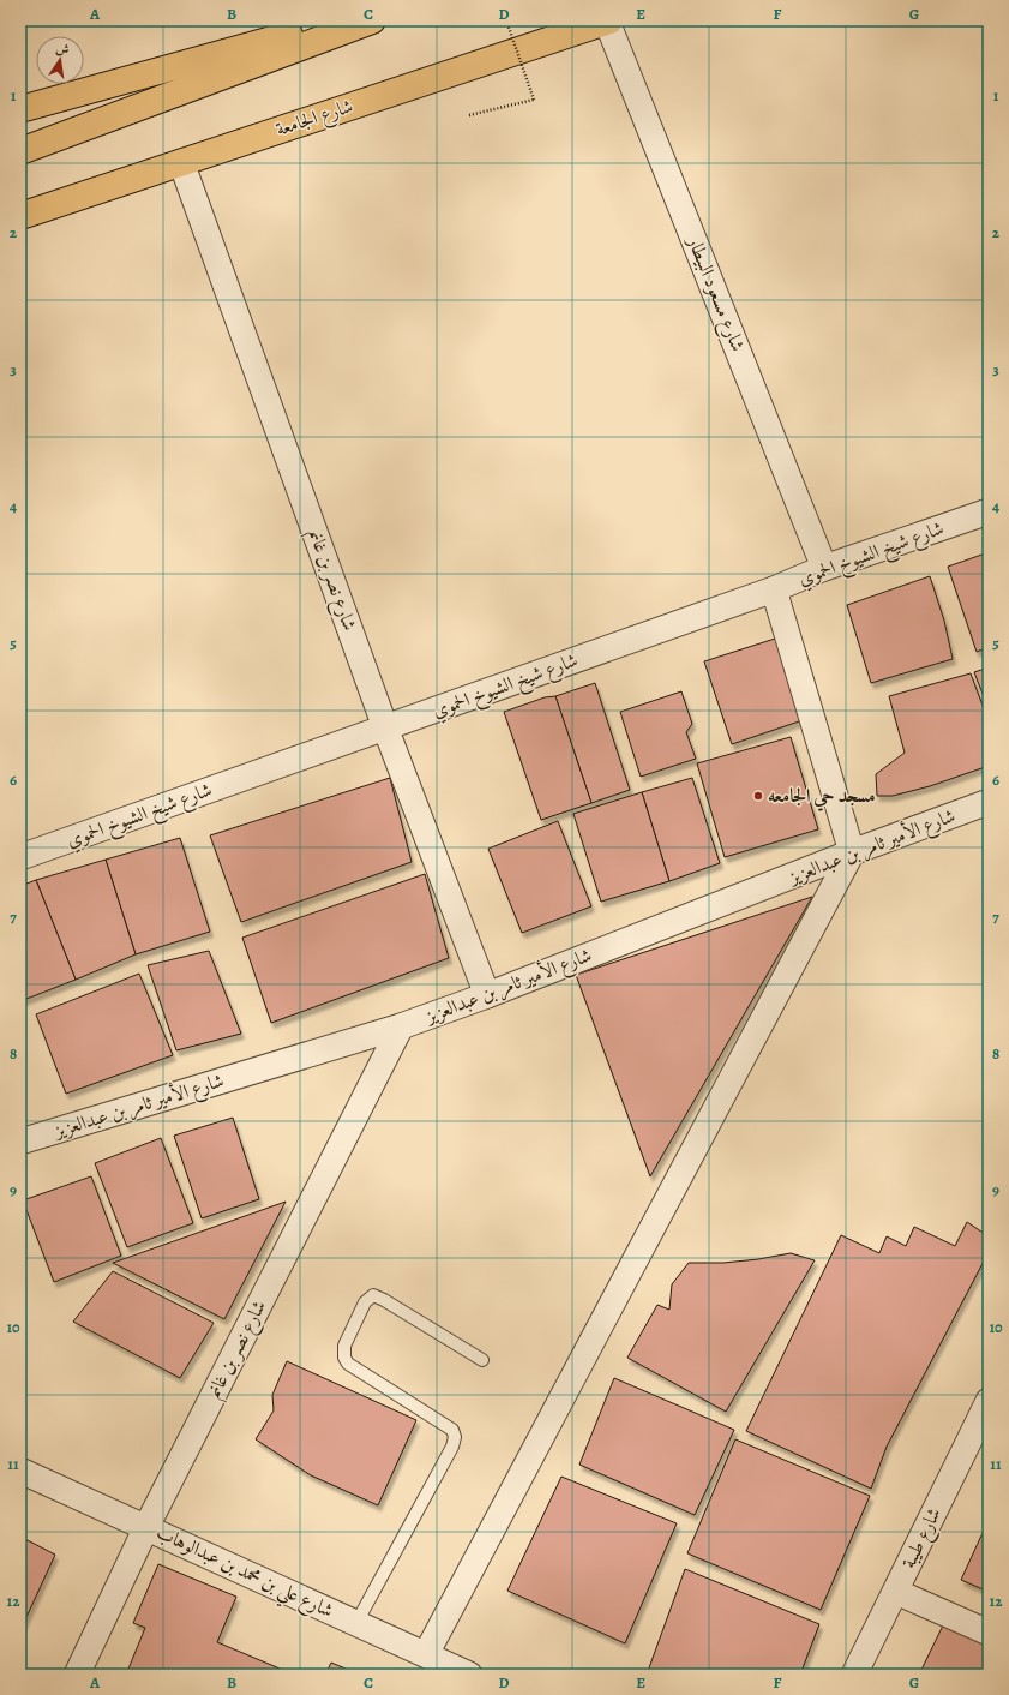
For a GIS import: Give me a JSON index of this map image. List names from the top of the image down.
{
  "streets": {
    "main road": ["شارع الجامعة"],
    "street": [
      "شارع مسعود البيطار",
      "شارع شيخ الشيوخ الحموي",
      "شارع نصر بن غانم",
      "شارع الأمير ثامر بن عبدالعزيز",
      "شارع طيبة",
      "شارع علي بن محمد بن عبدالوهاب"
    ]
  },
  "crossings": [
    ["شارع الجامعة", "شارع مسعود البيطار"],
    ["شارع الجامعة", "شارع نصر بن غانم"],
    ["شارع مسعود البيطار", "شارع شيخ الشيوخ الحموي"],
    ["شارع شيخ الشيوخ الحموي", "شارع نصر بن غانم"],
    ["شارع نصر بن غانم", "شارع الأمير ثامر بن عبدالعزيز"],
    ["شارع نصر بن غانم", "شارع علي بن محمد بن عبدالوهاب"]
  ],
  "places": ["مسجد حي الجامعه"],
  "north": "top",
  "grid": {
    "columns": [
      "A",
      "B",
      "C",
      "D",
      "E",
      "F",
      "G"
    ],
    "rows": [
      "1",
      "2",
      "3",
      "4",
      "5",
      "6",
      "7",
      "8",
      "9",
      "10",
      "11",
      "12"
    ]
  }
}
